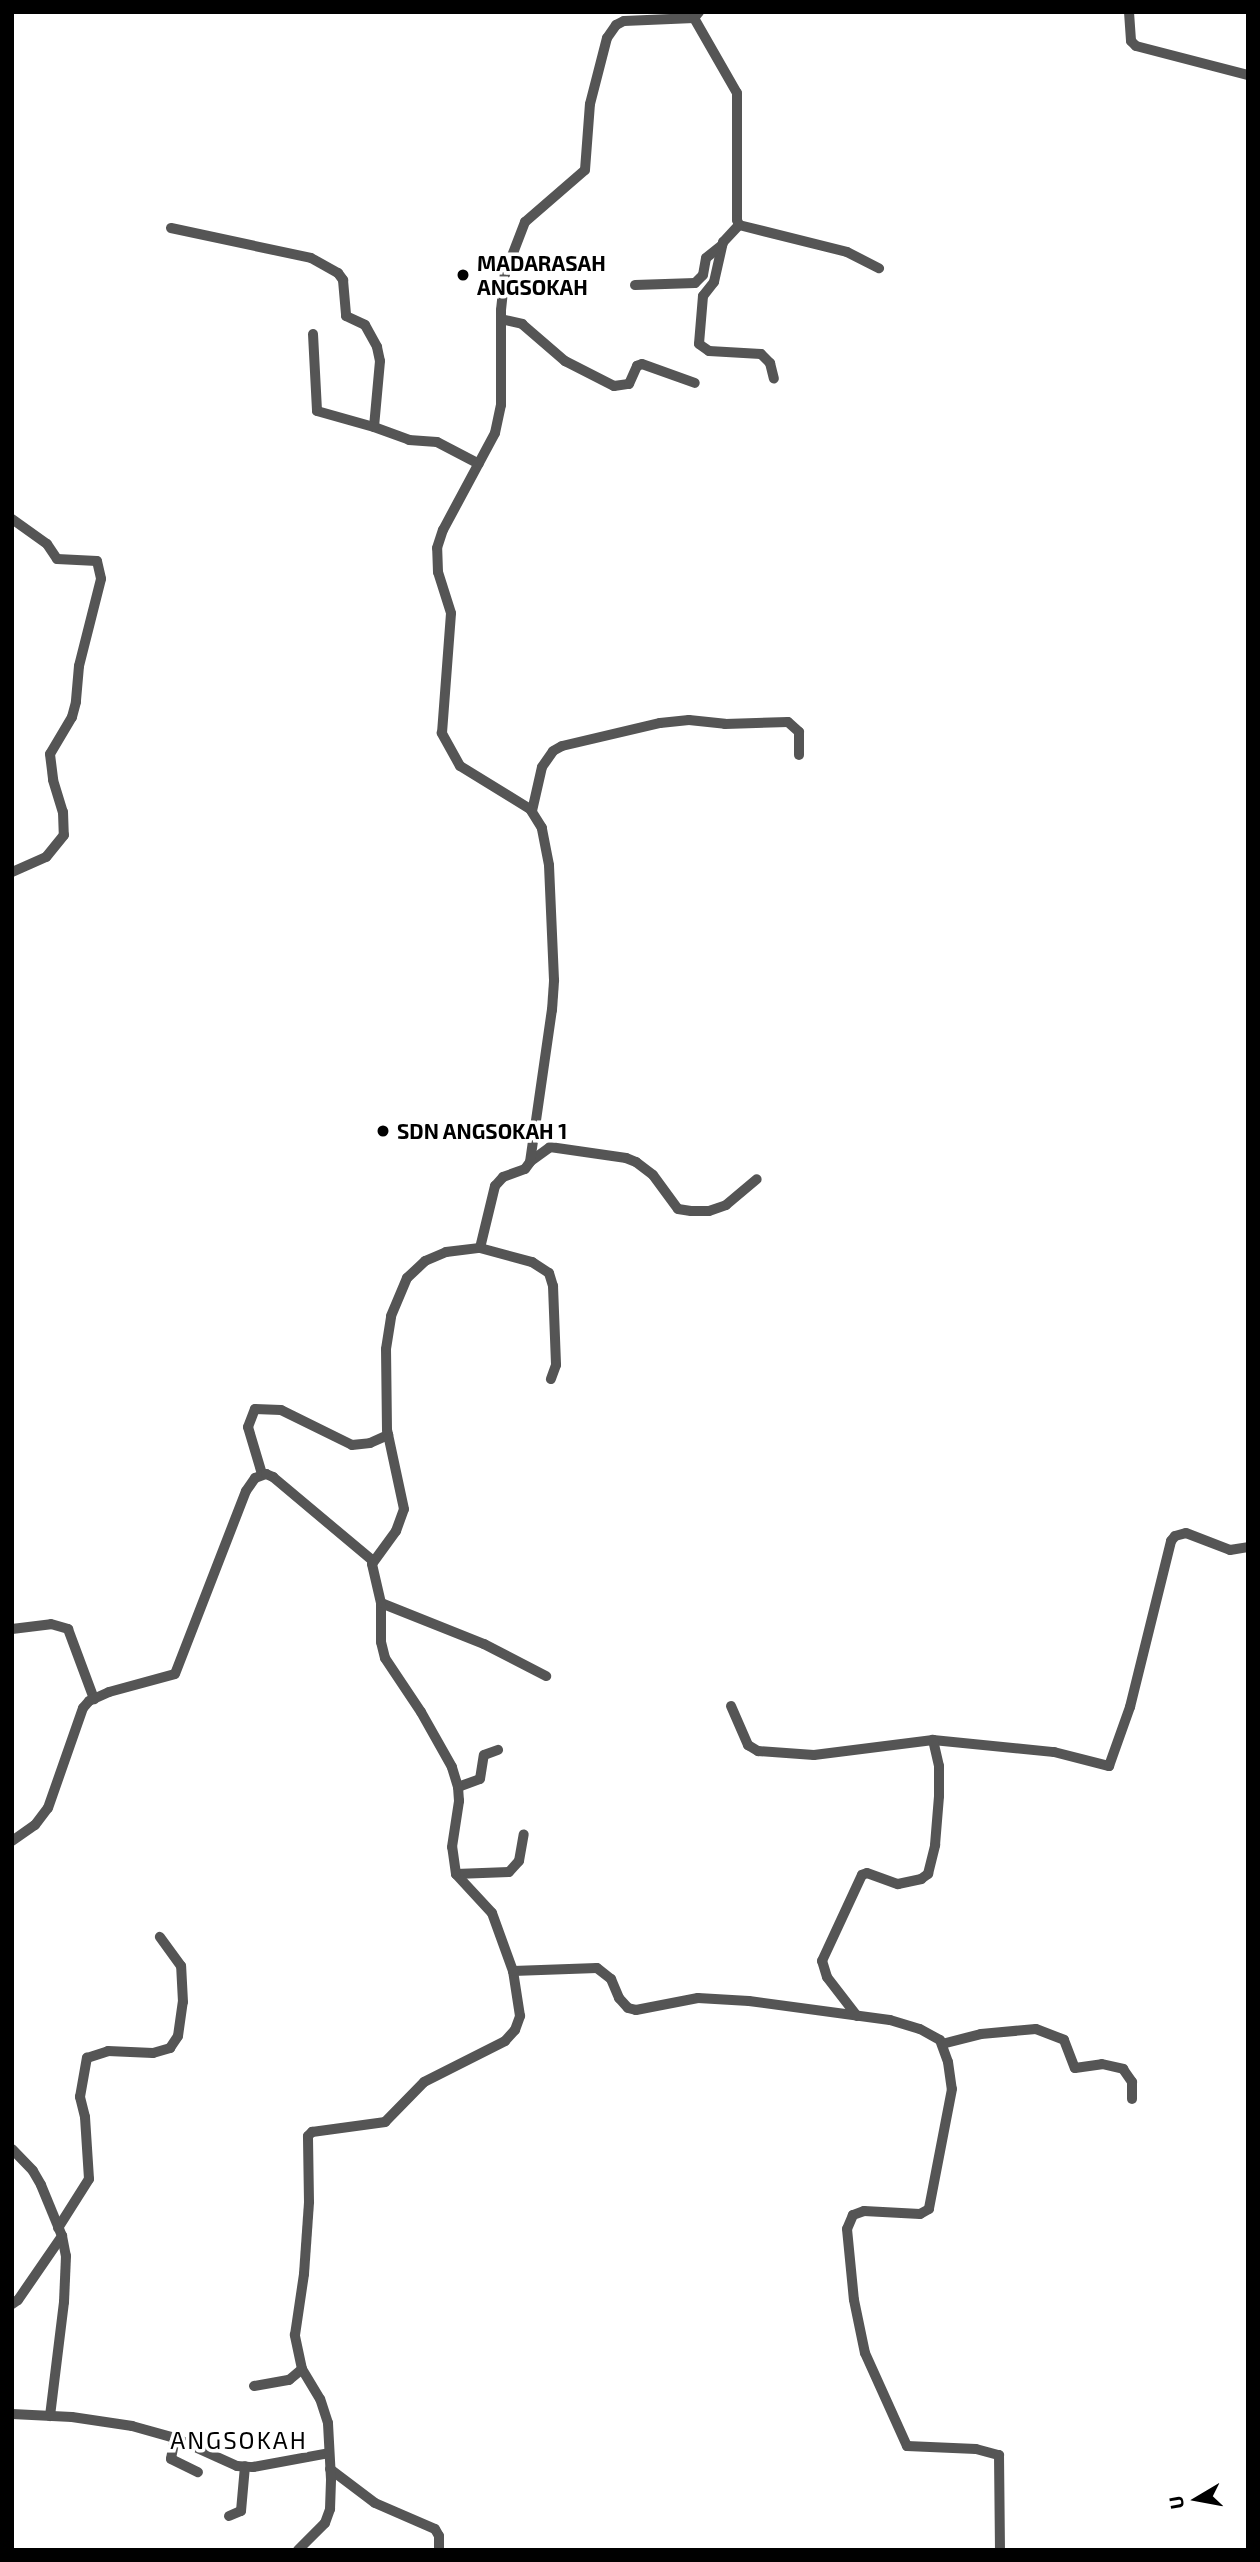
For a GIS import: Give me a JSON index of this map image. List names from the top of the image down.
{
  "districts": ["ANGSOKAH"],
  "places": ["MADARASAH ANGSOKAH", "SDN ANGSOKAH 1"],
  "north": "left"
}
